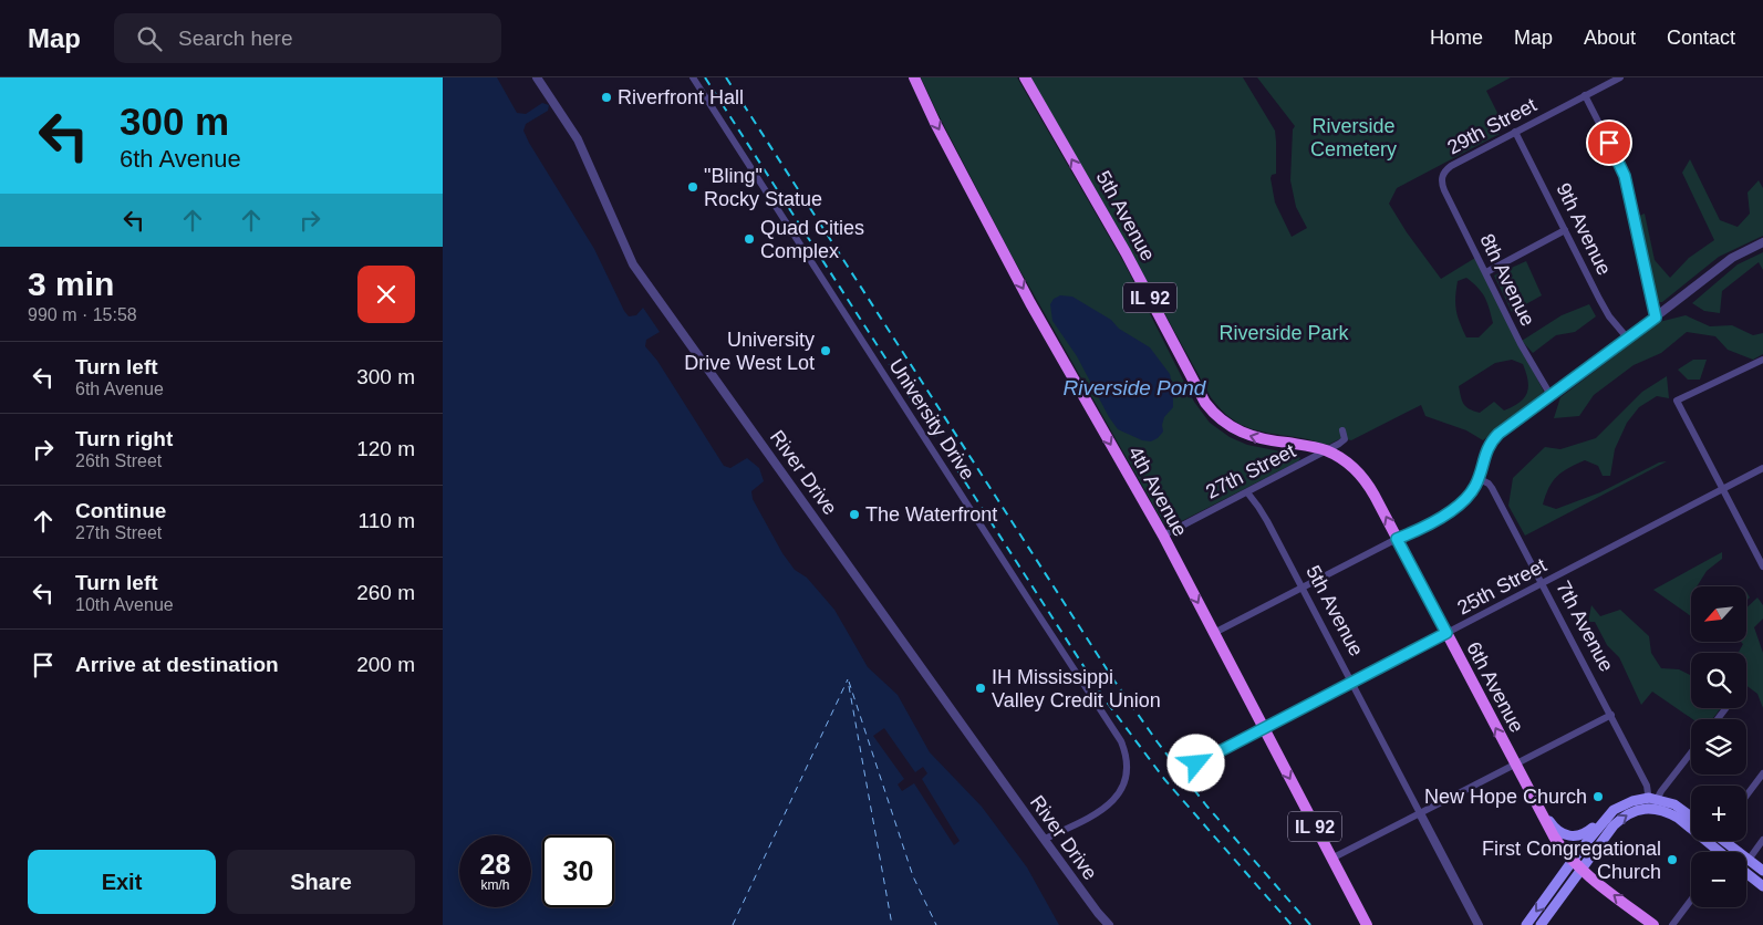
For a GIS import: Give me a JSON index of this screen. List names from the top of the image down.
{
  "streets": {
    "main road": [
      "5th Avenue",
      "IL 92",
      "4th Avenue",
      "6th Avenue"
    ],
    "street": [
      "29th Street",
      "9th Avenue",
      "8th Avenue",
      "University Drive",
      "27th Street",
      "River Drive",
      "25th Street",
      "7th Avenue"
    ]
  },
  "crossings": [
    ["29th Street", "9th Avenue"],
    ["29th Street", "8th Avenue"],
    ["5th Avenue", "27th Street"],
    ["5th Avenue", "25th Street"],
    ["5th Avenue", "6th Avenue"],
    ["University Drive", "River Drive"],
    ["27th Street", "4th Avenue"],
    ["27th Street", "6th Avenue"],
    ["4th Avenue", "25th Street"],
    ["25th Street", "7th Avenue"],
    ["25th Street", "6th Avenue"]
  ],
  "one_way": ["5th Avenue", "4th Avenue", "6th Avenue"],
  "water": ["Riverside Pond"],
  "parks": ["Riverside Cemetery", "Riverside Park"],
  "places": [
    "Riverfront Hall",
    "\"Bling\" Rocky Statue",
    "Quad Cities Complex",
    "University Drive West Lot",
    "The Waterfront",
    "IH Mississippi Valley Credit Union",
    "New Hope Church",
    "First Congregational Church"
  ],
  "north": "bottom left",
  "page": {
    "header": "Map",
    "search": "Search here",
    "nav": [
      "Home",
      "Map",
      "About",
      "Contact"
    ],
    "turn": ["300 m", "6th Avenue"],
    "heading": ["3 min", "990 m · 15:58"],
    "list": [
      {
        "name": "Turn left",
        "note": "6th Avenue",
        "value": "300 m"
      },
      {
        "name": "Turn right",
        "note": "26th Street",
        "value": "120 m"
      },
      {
        "name": "Continue",
        "note": "27th Street",
        "value": "110 m"
      },
      {
        "name": "Turn left",
        "note": "10th Avenue",
        "value": "260 m"
      },
      {
        "name": "Arrive at destination",
        "value": "200 m"
      }
    ],
    "map_buttons": ["+", "−"],
    "speed": "28 km/h",
    "limit": "30",
    "buttons": ["Exit", "Share"]
  }
}
